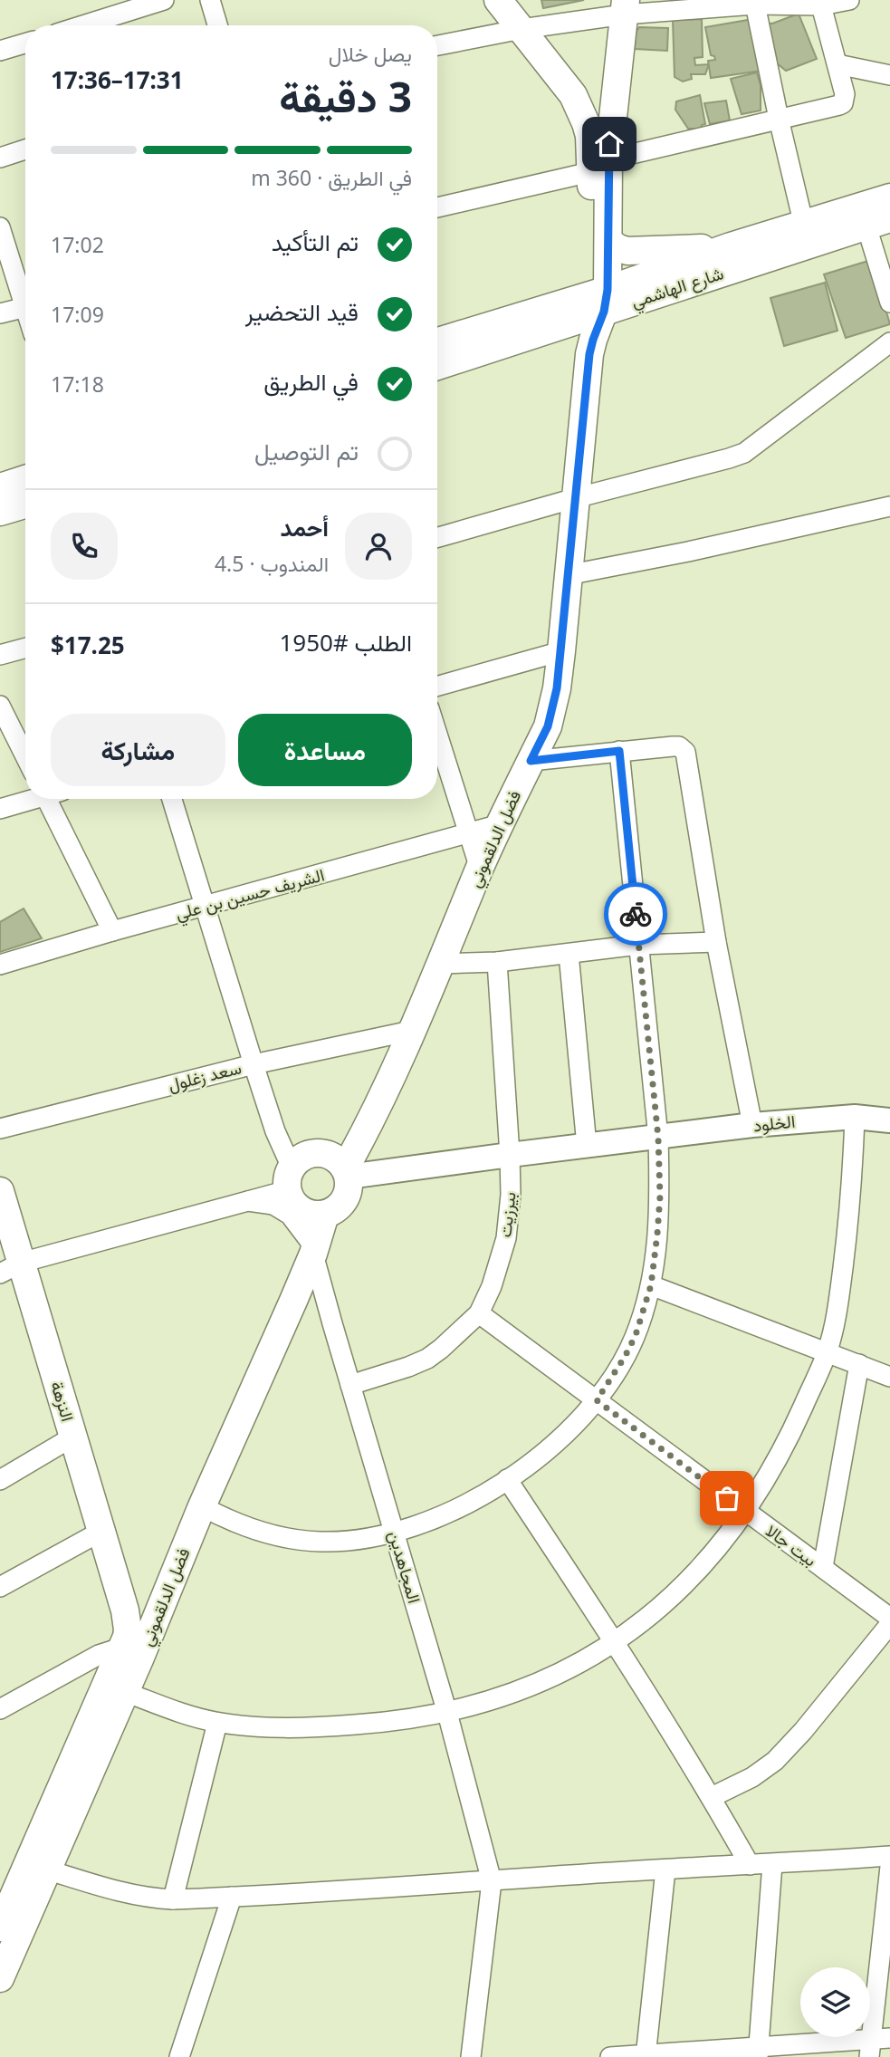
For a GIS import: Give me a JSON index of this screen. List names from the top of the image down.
{
  "streets": {
    "main road": ["شارع الهاشمي", "فضل الدلقموني", "النزهة"],
    "street": [
      "الشريف حسين بن علي",
      "سعد زغلول",
      "الخلود",
      "بيرزيت",
      "بيت جالا",
      "المجاهدين"
    ]
  },
  "crossings": [
    ["شارع الهاشمي", "فضل الدلقموني"],
    ["فضل الدلقموني", "الشريف حسين بن علي"],
    ["فضل الدلقموني", "سعد زغلول"],
    ["فضل الدلقموني", "الخلود"],
    ["فضل الدلقموني", "المجاهدين"],
    ["الخلود", "بيرزيت"],
    ["بيرزيت", "بيت جالا"],
    ["بيرزيت", "المجاهدين"]
  ],
  "page": {
    "heading": ["3 دقيقة", "يصل خلال", "17:31–17:36"],
    "panel": [
      "أحمد",
      "المندوب · 4.5",
      "الطلب #1950",
      "$17.25"
    ],
    "bar": "في الطريق · 360 m",
    "list": [
      ["تم التأكيد", "17:02"],
      ["قيد التحضير", "17:09"],
      ["في الطريق", "17:18"],
      "تم التوصيل"
    ],
    "buttons": ["مساعدة", "مشاركة"]
  }
}
